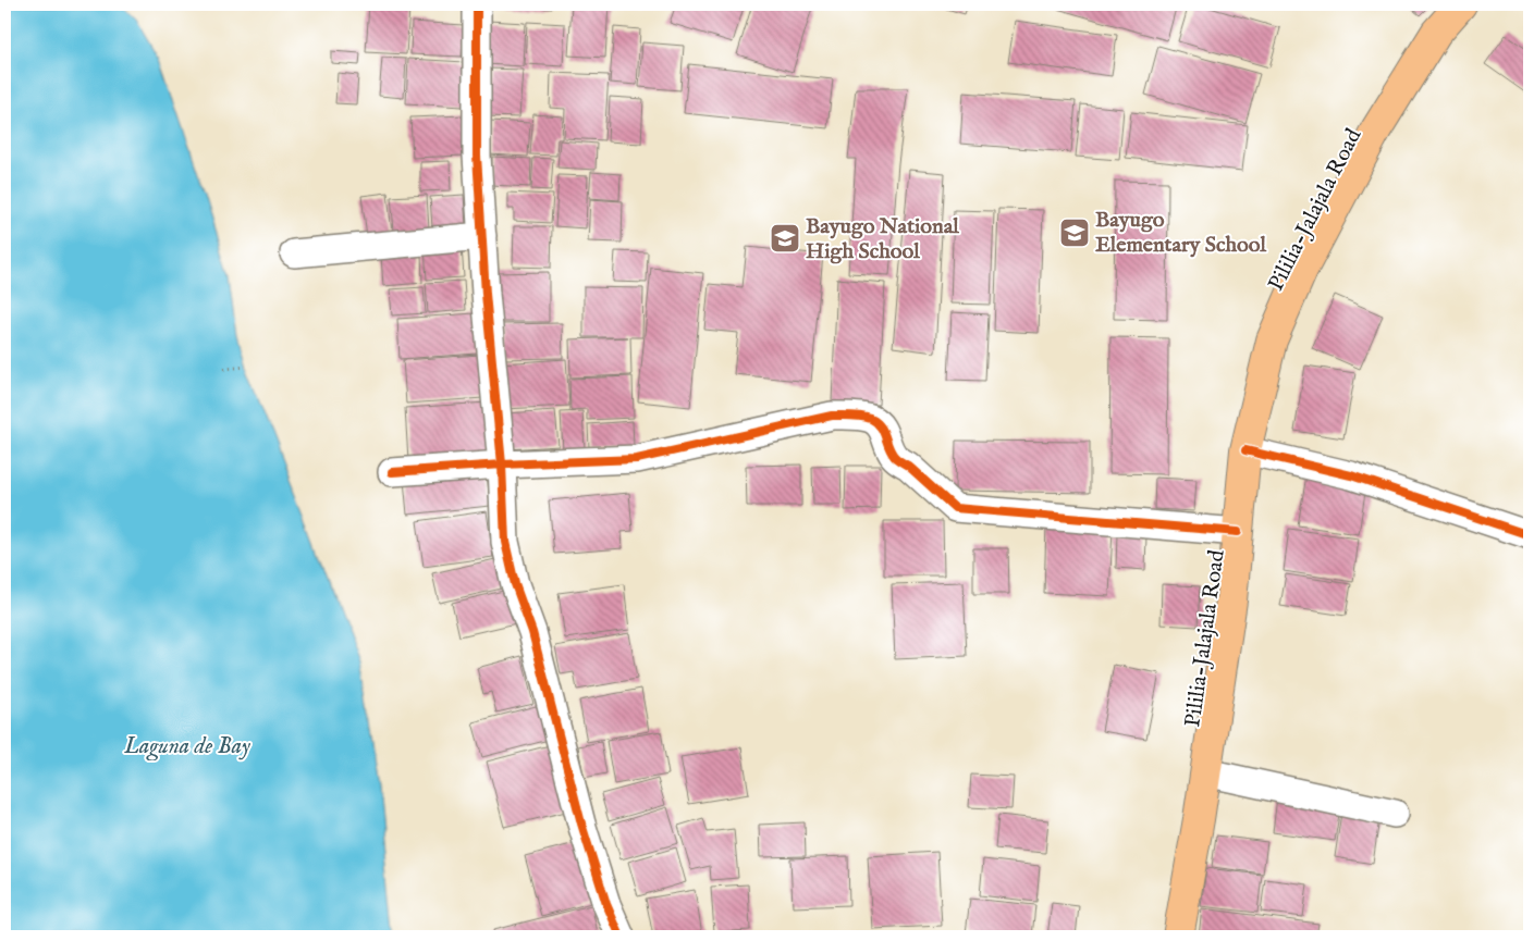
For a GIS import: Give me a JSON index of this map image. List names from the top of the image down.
{
  "streets": {
    "main road": ["Pililia-Jalajala Road"]
  },
  "water": ["Laguna de Bay"],
  "places": {
    "school or university": ["Bayugo Elementary School", "Bayugo National High School"]
  }
}
